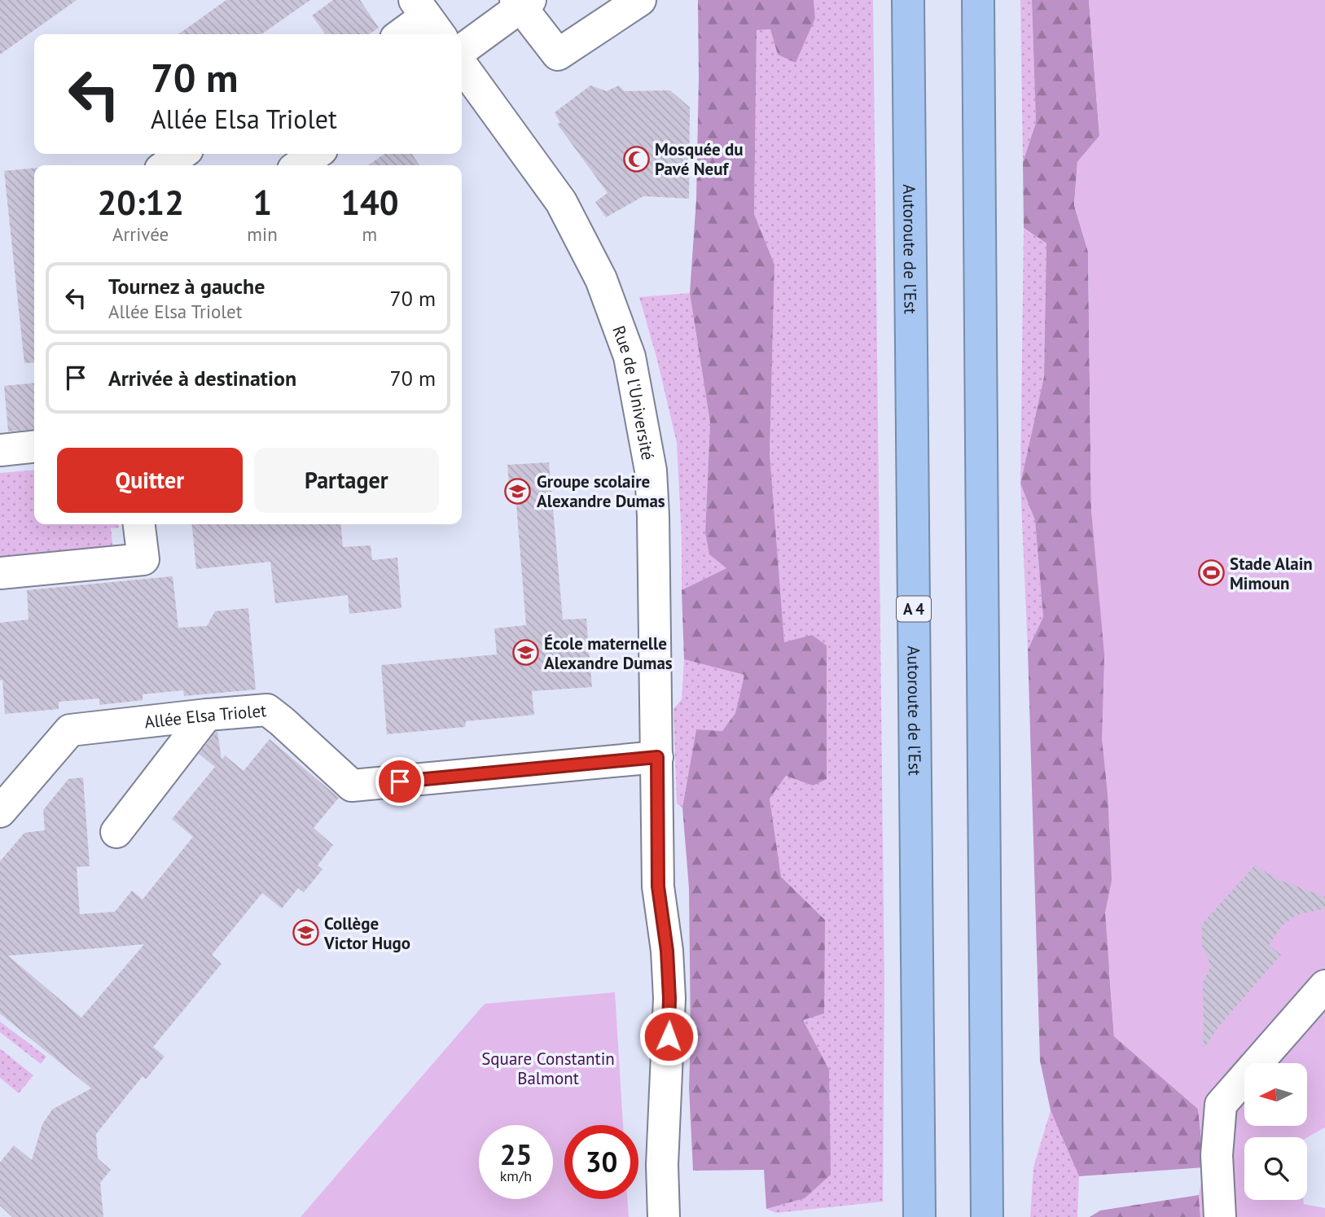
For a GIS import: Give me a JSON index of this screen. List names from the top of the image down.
{
  "streets": {
    "highway": ["Autoroute de l’Est", "A 4"],
    "street": ["Rue de l'Université", "Allée Elsa Triolet"]
  },
  "crossings": [
    ["Rue de l'Université", "Allée Elsa Triolet"]
  ],
  "parks": ["Square Constantin Balmont"],
  "places": {
    "mosque": ["Mosquée du Pavé Neuf"],
    "school or university": ["Groupe scolaire Alexandre Dumas", "École maternelle Alexandre Dumas", "Collège Victor Hugo"],
    "sports": ["Stade Alain Mimoun"]
  },
  "north": "left",
  "page": {
    "turn": ["70 m", "Allée Elsa Triolet"],
    "eta": [
      "20:12",
      "Arrivée",
      "1",
      "min",
      "140",
      "m"
    ],
    "list": [
      {
        "name": "Tournez à gauche",
        "note": "Allée Elsa Triolet",
        "value": "70 m"
      },
      {
        "name": "Arrivée à destination",
        "value": "70 m"
      }
    ],
    "buttons": ["Quitter", "Partager"],
    "speed": "25 km/h",
    "limit": "30"
  }
}
